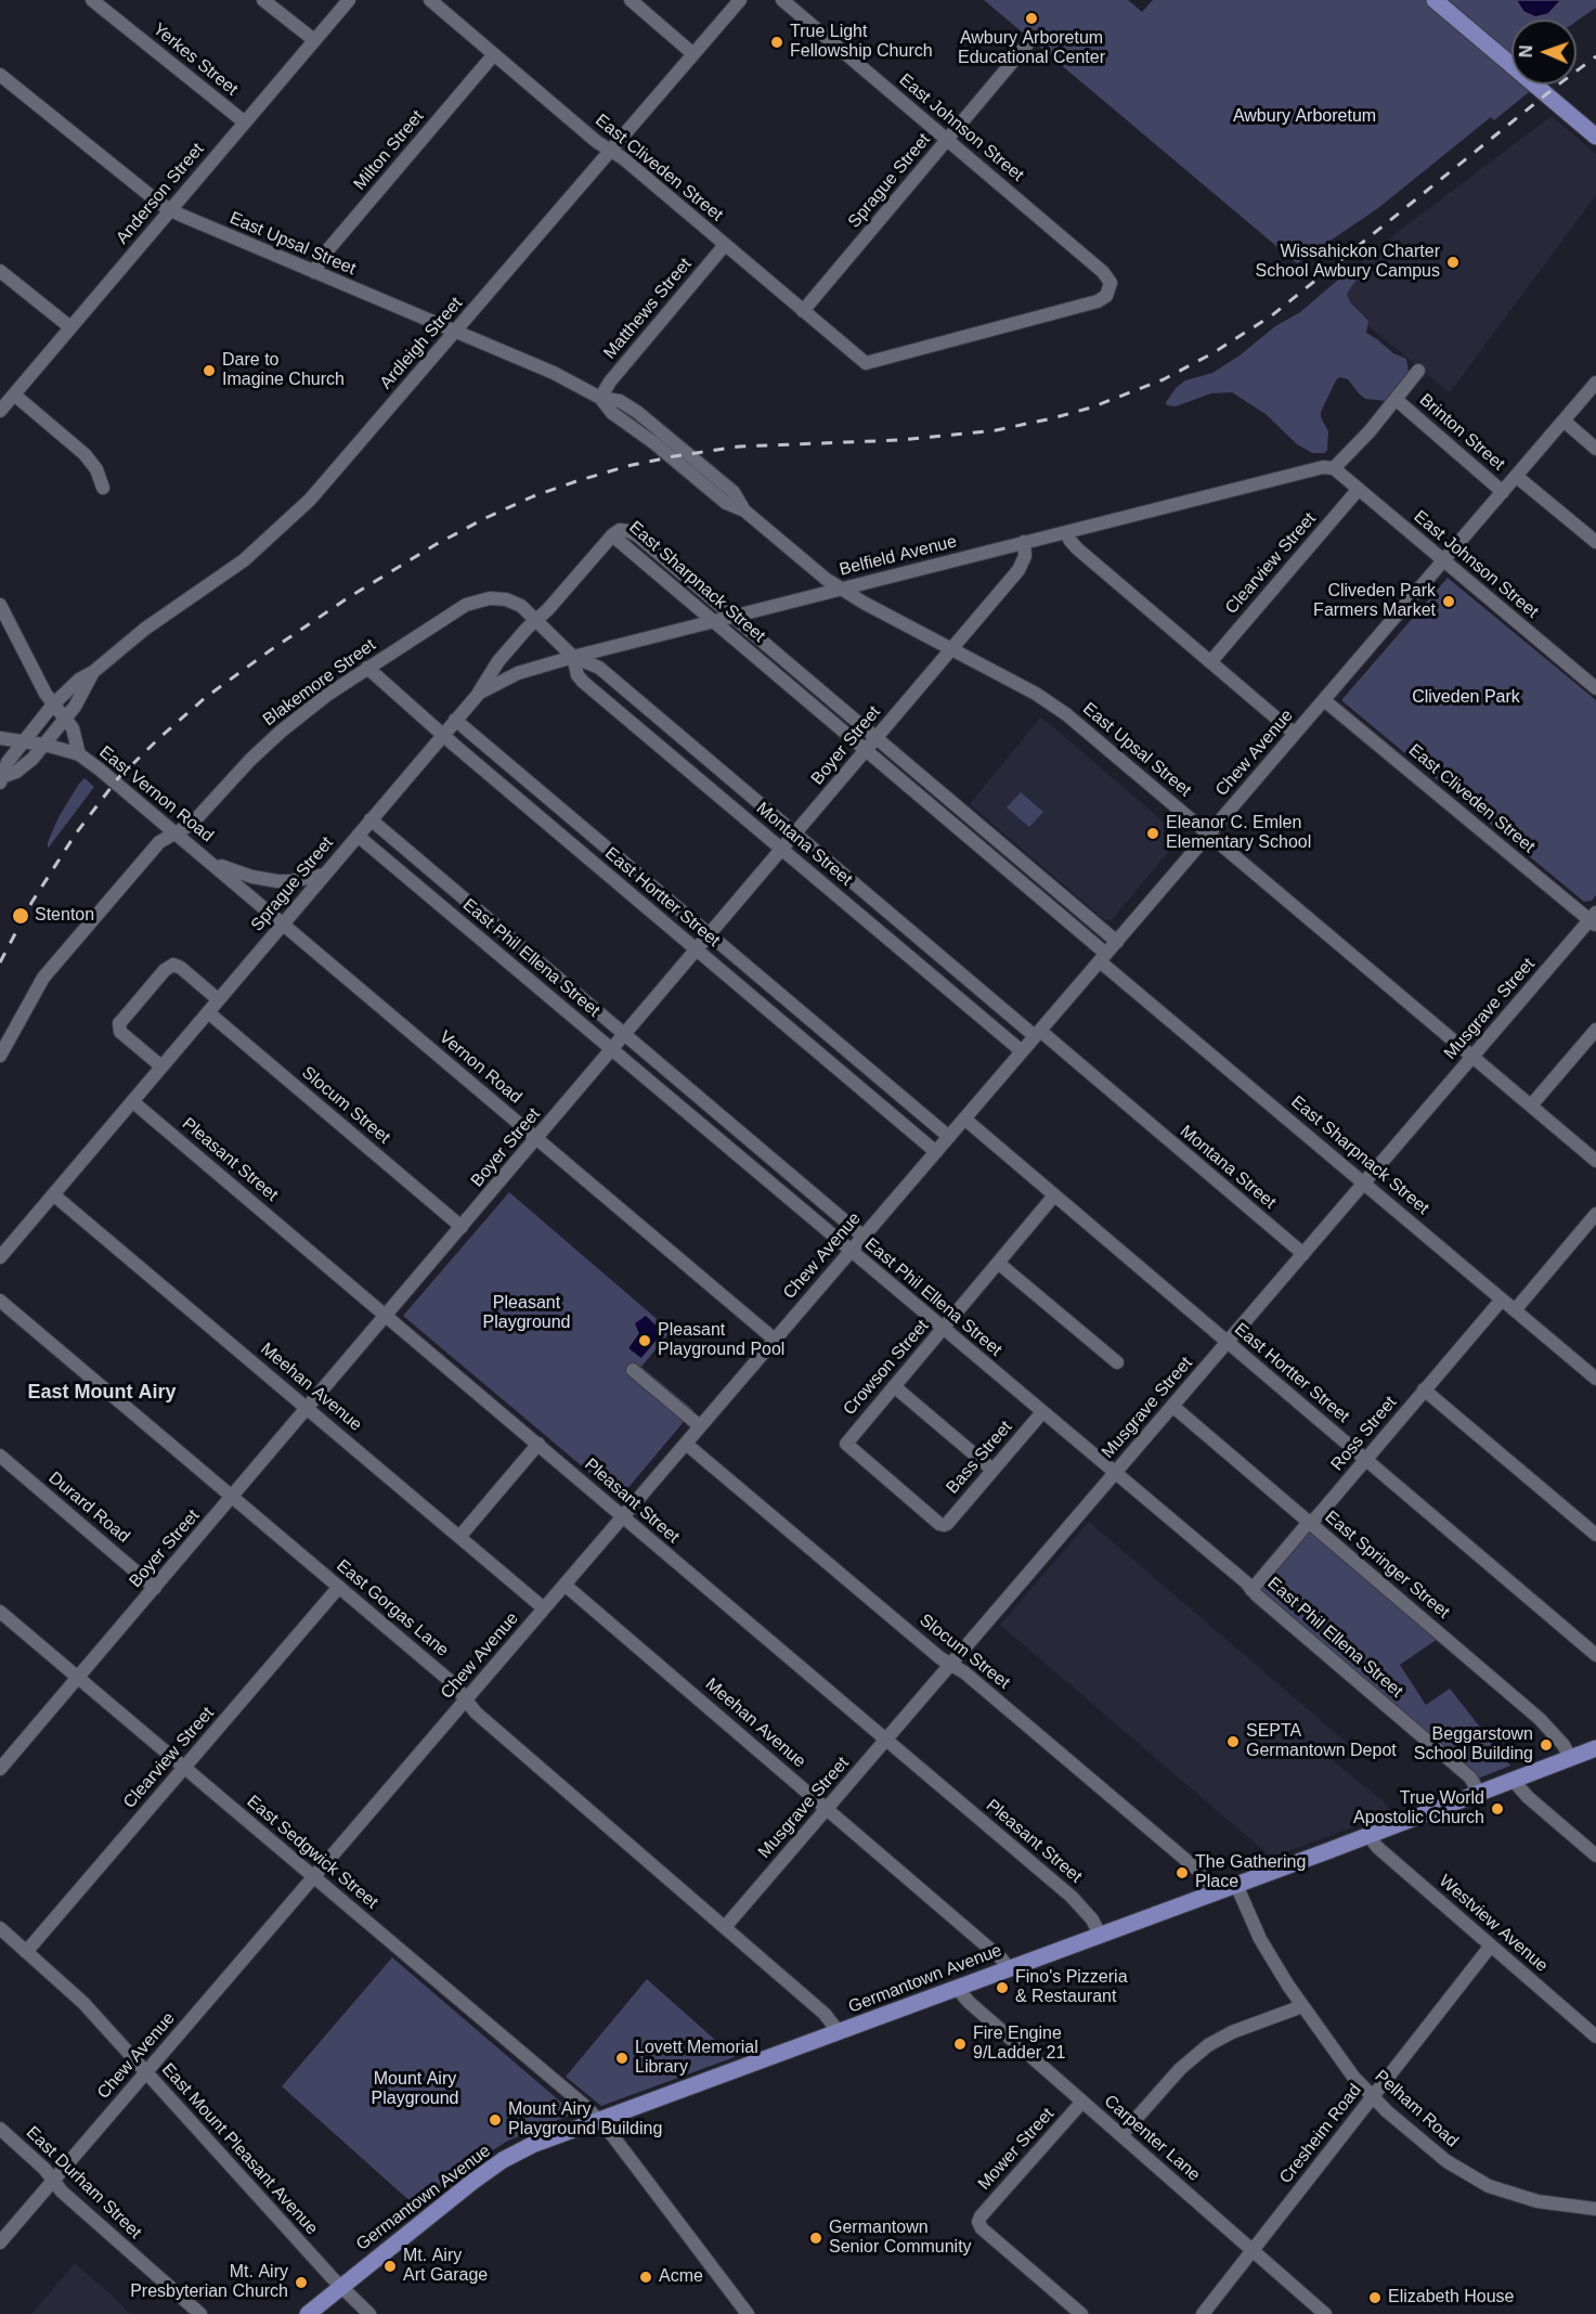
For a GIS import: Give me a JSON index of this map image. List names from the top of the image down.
{
  "streets": {
    "main road": ["Germantown Avenue"],
    "street": [
      "Yerkes Street",
      "East Johnson Street",
      "Milton Street",
      "East Cliveden Street",
      "Sprague Street",
      "Anderson Street",
      "East Upsal Street",
      "Matthews Street",
      "Ardleigh Street",
      "Brinton Street",
      "Belfield Avenue",
      "Clearview Street",
      "East Sharpnack Street",
      "Blakemore Street",
      "Boyer Street",
      "Chew Avenue",
      "East Vernon Road",
      "Montana Street",
      "East Hortter Street",
      "East Phil Ellena Street",
      "Musgrave Street",
      "Vernon Road",
      "Slocum Street",
      "Pleasant Street",
      "Crowson Street",
      "Meehan Avenue",
      "Ross Street",
      "Bass Street",
      "Durard Road",
      "East Springer Street",
      "East Gorgas Lane",
      "East Sedgwick Street",
      "Westview Avenue",
      "Pelham Road",
      "Cresheim Road",
      "Carpenter Lane",
      "East Mount Pleasant Avenue",
      "Mower Street",
      "East Durham Street"
    ]
  },
  "crossings": [
    ["Yerkes Street", "Anderson Street"],
    ["East Johnson Street", "East Cliveden Street"],
    ["East Johnson Street", "Sprague Street"],
    ["East Johnson Street", "Belfield Avenue"],
    ["East Johnson Street", "Clearview Street"],
    ["East Johnson Street", "Chew Avenue"],
    ["Milton Street", "East Cliveden Street"],
    ["Milton Street", "East Upsal Street"],
    ["East Cliveden Street", "Sprague Street"],
    ["East Cliveden Street", "Matthews Street"],
    ["East Cliveden Street", "Ardleigh Street"],
    ["East Cliveden Street", "Chew Avenue"],
    ["East Cliveden Street", "Musgrave Street"],
    ["Sprague Street", "Belfield Avenue"],
    ["Sprague Street", "East Sharpnack Street"],
    ["Sprague Street", "East Vernon Road"],
    ["Sprague Street", "Montana Street"],
    ["Sprague Street", "East Hortter Street"],
    ["Sprague Street", "East Phil Ellena Street"],
    ["Sprague Street", "Vernon Road"],
    ["Sprague Street", "Slocum Street"],
    ["Sprague Street", "Pleasant Street"],
    ["Sprague Street", "Meehan Avenue"],
    ["Anderson Street", "East Upsal Street"],
    ["East Upsal Street", "Matthews Street"],
    ["East Upsal Street", "Ardleigh Street"],
    ["East Upsal Street", "Belfield Avenue"],
    ["East Upsal Street", "Boyer Street"],
    ["East Upsal Street", "Chew Avenue"],
    ["East Upsal Street", "Musgrave Street"],
    ["Brinton Street", "Chew Avenue"],
    ["Belfield Avenue", "East Sharpnack Street"],
    ["Belfield Avenue", "Boyer Street"],
    ["Belfield Avenue", "Montana Street"],
    ["Clearview Street", "East Gorgas Lane"],
    ["Clearview Street", "East Sedgwick Street"],
    ["Clearview Street", "East Mount Pleasant Avenue"],
    ["East Sharpnack Street", "Boyer Street"],
    ["East Sharpnack Street", "Chew Avenue"],
    ["East Sharpnack Street", "Musgrave Street"],
    ["East Sharpnack Street", "Ross Street"],
    ["Blakemore Street", "East Vernon Road"],
    ["Blakemore Street", "Montana Street"],
    ["Blakemore Street", "East Hortter Street"],
    ["Boyer Street", "Montana Street"],
    ["Boyer Street", "East Hortter Street"],
    ["Boyer Street", "East Phil Ellena Street"],
    ["Boyer Street", "Vernon Road"],
    ["Boyer Street", "Slocum Street"],
    ["Boyer Street", "Pleasant Street"],
    ["Boyer Street", "Meehan Avenue"],
    ["Boyer Street", "Durard Road"],
    ["Boyer Street", "East Gorgas Lane"],
    ["Boyer Street", "East Sedgwick Street"],
    ["Chew Avenue", "Montana Street"],
    ["Chew Avenue", "East Hortter Street"],
    ["Chew Avenue", "East Phil Ellena Street"],
    ["Chew Avenue", "Vernon Road"],
    ["Chew Avenue", "Slocum Street"],
    ["Chew Avenue", "Pleasant Street"],
    ["Chew Avenue", "Meehan Avenue"],
    ["Chew Avenue", "East Gorgas Lane"],
    ["Chew Avenue", "East Sedgwick Street"],
    ["Chew Avenue", "East Mount Pleasant Avenue"],
    ["Chew Avenue", "East Durham Street"],
    ["East Vernon Road", "Vernon Road"],
    ["Montana Street", "Musgrave Street"],
    ["East Hortter Street", "Musgrave Street"],
    ["East Hortter Street", "Crowson Street"],
    ["East Hortter Street", "Ross Street"],
    ["East Phil Ellena Street", "Musgrave Street"],
    ["East Phil Ellena Street", "Crowson Street"],
    ["East Phil Ellena Street", "Ross Street"],
    ["East Phil Ellena Street", "Bass Street"],
    ["East Phil Ellena Street", "Germantown Avenue"],
    ["Musgrave Street", "Slocum Street"],
    ["Musgrave Street", "Pleasant Street"],
    ["Musgrave Street", "Meehan Avenue"],
    ["Musgrave Street", "East Springer Street"],
    ["Musgrave Street", "East Gorgas Lane"],
    ["Slocum Street", "Germantown Avenue"],
    ["Pleasant Street", "Germantown Avenue"],
    ["Crowson Street", "Bass Street"],
    ["Meehan Avenue", "Germantown Avenue"],
    ["Ross Street", "East Springer Street"],
    ["East Springer Street", "Germantown Avenue"],
    ["East Gorgas Lane", "Germantown Avenue"],
    ["East Sedgwick Street", "Germantown Avenue"],
    ["Westview Avenue", "Germantown Avenue"],
    ["Westview Avenue", "Cresheim Road"],
    ["Germantown Avenue", "Pelham Road"],
    ["Germantown Avenue", "Carpenter Lane"],
    ["Germantown Avenue", "East Mount Pleasant Avenue"],
    ["Pelham Road", "Cresheim Road"],
    ["Cresheim Road", "Carpenter Lane"],
    ["Carpenter Lane", "Mower Street"]
  ],
  "districts": ["East Mount Airy"],
  "parks": [
    "Awbury Arboretum",
    "Cliveden Park",
    "Pleasant Playground",
    "Mount Airy Playground"
  ],
  "places": [
    "Awbury Arboretum Educational Center",
    "True Light Fellowship Church",
    "Wissahickon Charter School Awbury Campus",
    "Dare to Imagine Church",
    "Cliveden Park Farmers Market",
    "Eleanor C. Emlen Elementary School",
    "Stenton",
    "Pleasant Playground Pool",
    "SEPTA Germantown Depot",
    "Beggarstown School Building",
    "True World Apostolic Church",
    "The Gathering Place",
    "Fino's Pizzeria & Restaurant",
    "Fire Engine 9/Ladder 21",
    "Lovett Memorial Library",
    "Mount Airy Playground Building",
    "Germantown Senior Community",
    "Mt. Airy Art Garage",
    "Acme",
    "Mt. Airy Presbyterian Church",
    "Elizabeth House"
  ],
  "north": "left"
}
